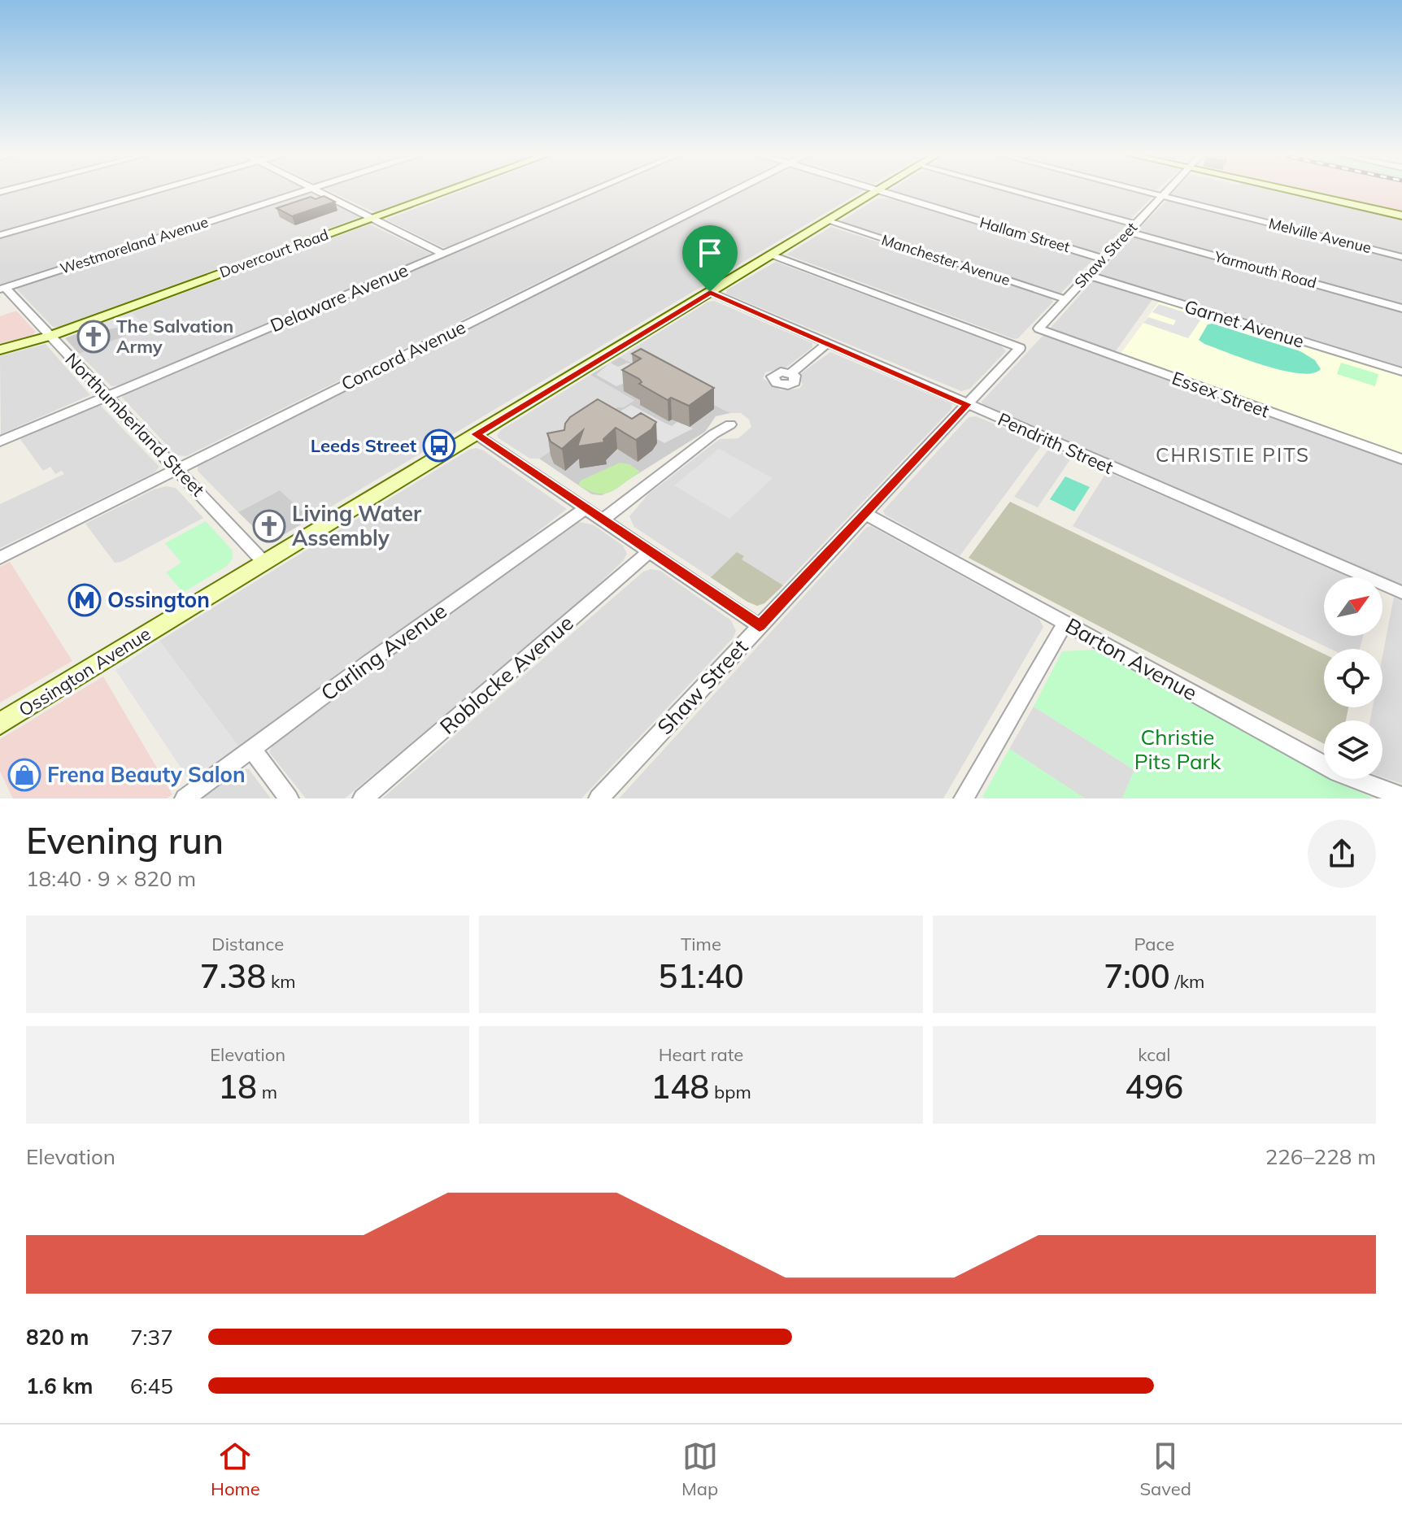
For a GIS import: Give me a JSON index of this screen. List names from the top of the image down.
{
  "streets": {
    "street": [
      "Hallam Street",
      "Melville Avenue",
      "Westmoreland Avenue",
      "Dovercourt Road",
      "Shaw Street",
      "Manchester Avenue",
      "Yarmouth Road",
      "Delaware Avenue",
      "Garnet Avenue",
      "Concord Avenue",
      "Essex Street",
      "Northumberland Street",
      "Pendrith Street",
      "Carling Avenue",
      "Barton Avenue",
      "Ossington Avenue",
      "Roblocke Avenue"
    ]
  },
  "crossings": [
    ["Hallam Street", "Shaw Street"],
    ["Melville Avenue", "Shaw Street"],
    ["Westmoreland Avenue", "Northumberland Street"],
    ["Dovercourt Road", "Northumberland Street"],
    ["Shaw Street", "Manchester Avenue"],
    ["Shaw Street", "Yarmouth Road"],
    ["Shaw Street", "Garnet Avenue"],
    ["Shaw Street", "Essex Street"],
    ["Shaw Street", "Pendrith Street"],
    ["Shaw Street", "Barton Avenue"],
    ["Shaw Street", "Ossington Avenue"],
    ["Manchester Avenue", "Ossington Avenue"],
    ["Delaware Avenue", "Northumberland Street"],
    ["Concord Avenue", "Northumberland Street"],
    ["Northumberland Street", "Ossington Avenue"],
    ["Pendrith Street", "Ossington Avenue"]
  ],
  "districts": ["CHRISTIE PITS"],
  "parks": ["Christie Pits Park"],
  "places": {
    "church": ["The Salvation Army", "Living Water Assembly"],
    "bus stop": ["Leeds Street"],
    "metro station": ["Ossington"],
    "shop": ["Frena Beauty Salon"]
  },
  "north": "top right",
  "page": {
    "heading": ["Evening run", "18:40 · 9 × 820 m"],
    "stats": [
      ["Distance", "7.38 km"],
      ["Time", "51:40"],
      ["Pace", "7:00 /km"],
      ["Elevation", "18 m"],
      ["Heart rate", "148 bpm"],
      ["kcal", "496"]
    ],
    "chart": ["Elevation", "226–228 m"],
    "list": [
      {
        "name": "820 m",
        "note": "7:37"
      },
      {
        "name": "1.6 km",
        "note": "6:45"
      }
    ],
    "tabs": ["Home", "Map", "Saved"]
  }
}
